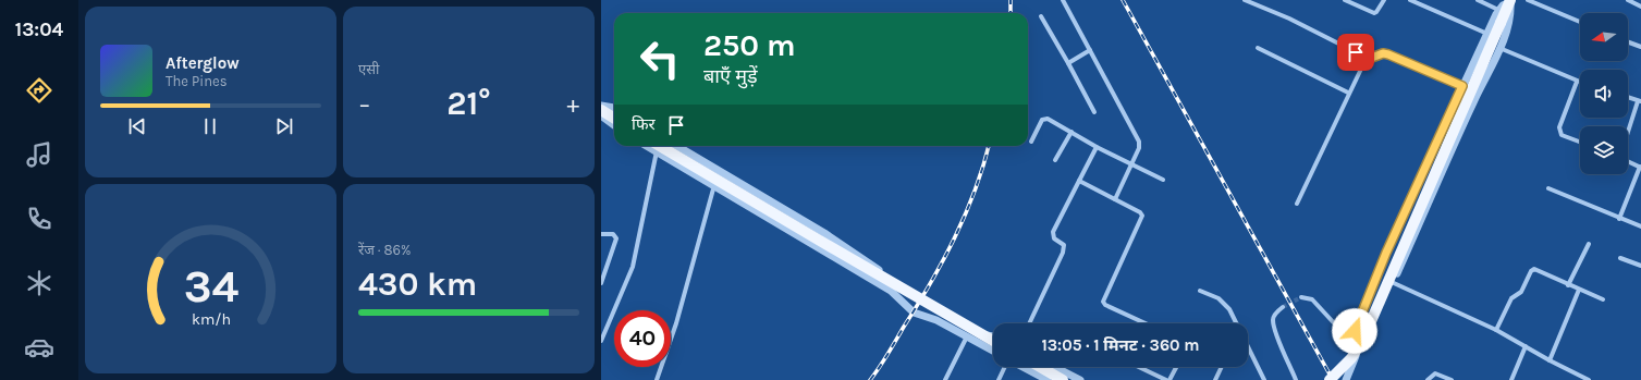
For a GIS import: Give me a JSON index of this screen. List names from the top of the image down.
{
  "north": "left",
  "page": {
    "tabs": "13:04",
    "tile": [
      "एसी",
      ["रेंज · 86%", "430 km"]
    ],
    "turn": ["250 m", "बाएँ मुड़ें"],
    "song": ["Afterglow", "The Pines"],
    "heat": ["−", "21°", "+"],
    "then": "फिर",
    "limit": "40",
    "trip": "13:05 · 1 मिनट · 360 m",
    "gauge": ["34", "km/h"]
  }
}
